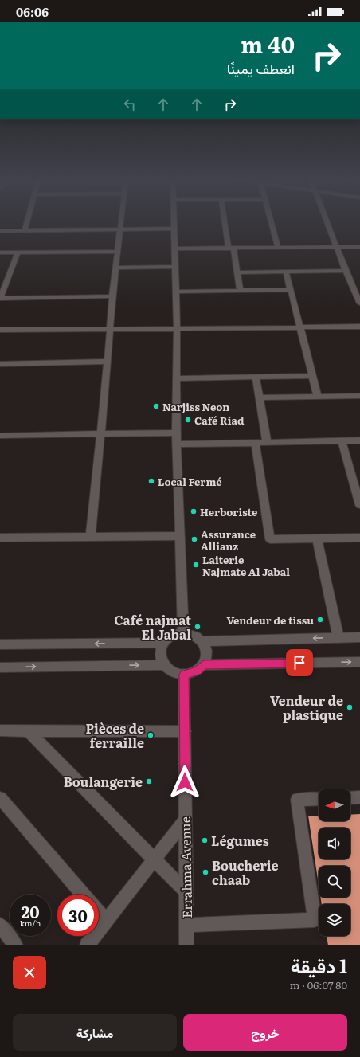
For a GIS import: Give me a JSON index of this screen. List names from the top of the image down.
{
  "streets": {
    "street": ["Errahma Avenue"]
  },
  "places": [
    "Narjiss Neon",
    "Café Riad",
    "Local Fermé",
    "Herboriste",
    "Assurance Allianz",
    "Laiterie Najmate Al Jabal",
    "Vendeur de tissu",
    "Café najmat El Jabal",
    "Vendeur de plastique",
    "Pièces de ferraille",
    "Boulangerie",
    "Légumes",
    "Boucherie chaab"
  ],
  "north": "left",
  "page": {
    "status": "06:06",
    "turn": ["40 m", "انعطف يمينًا"],
    "speed": "20 km/h",
    "limit": "30",
    "heading": ["1 دقيقة", "80 m · 06:07"],
    "buttons": ["خروج", "مشاركة"]
  }
}
